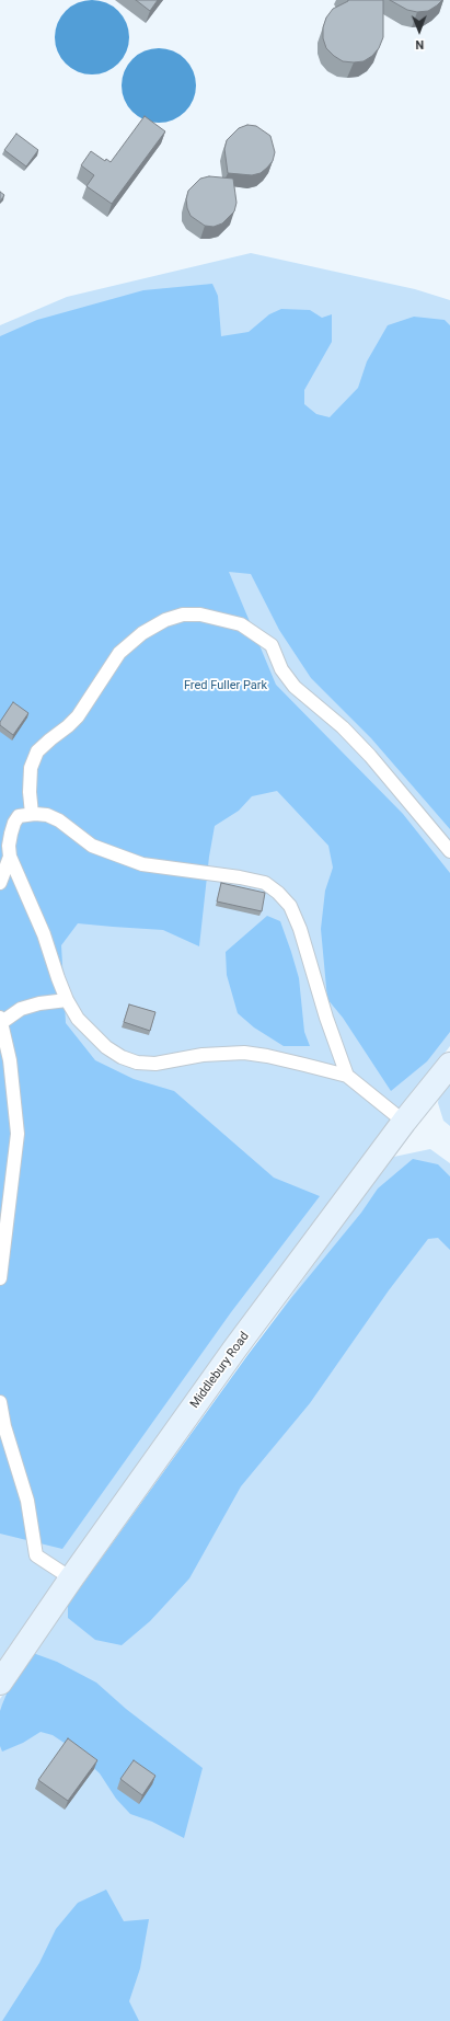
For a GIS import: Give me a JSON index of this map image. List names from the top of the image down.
{
  "streets": {
    "street": ["Middlebury Road"]
  },
  "parks": ["Fred Fuller Park"],
  "north": "bottom"
}
